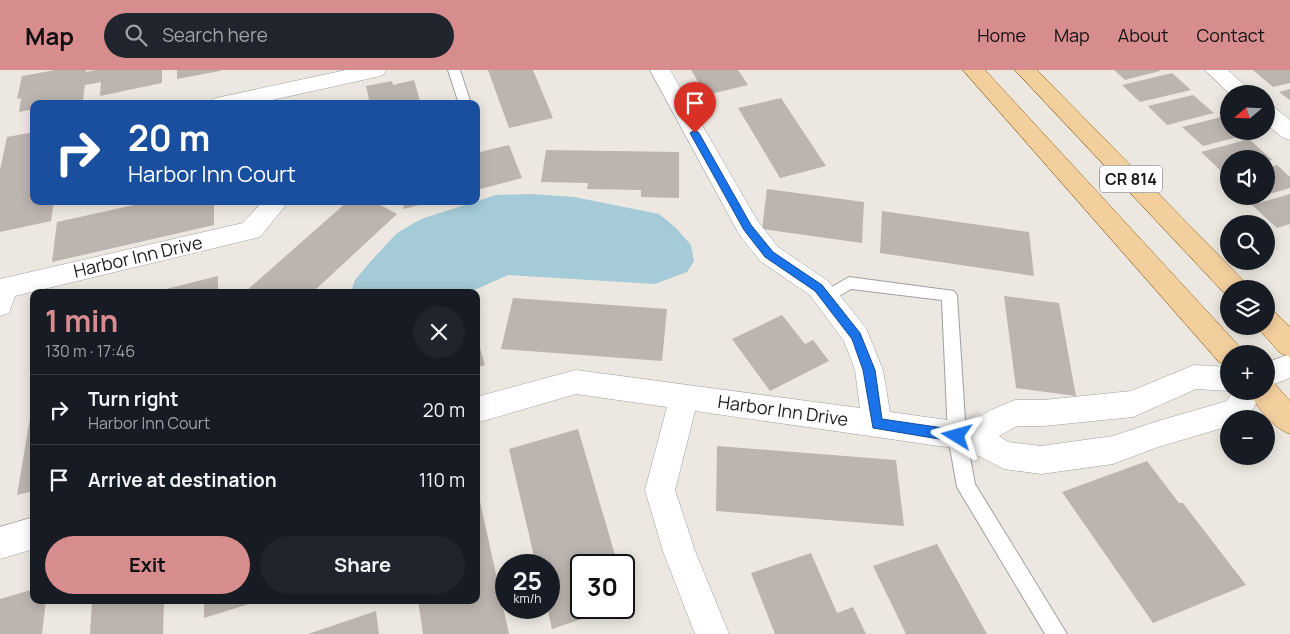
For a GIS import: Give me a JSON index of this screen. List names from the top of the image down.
{
  "streets": {
    "main road": ["CR 814"],
    "street": ["Harbor Inn Drive"]
  },
  "north": "left",
  "page": {
    "header": "Map",
    "search": "Search here",
    "nav": [
      "Home",
      "Map",
      "About",
      "Contact"
    ],
    "map_buttons": ["+", "−"],
    "turn": ["20 m", "Harbor Inn Court"],
    "heading": ["1 min", "130 m · 17:46"],
    "list": [
      {
        "name": "Turn right",
        "note": "Harbor Inn Court",
        "value": "20 m"
      },
      {
        "name": "Arrive at destination",
        "value": "110 m"
      }
    ],
    "buttons": ["Exit", "Share"],
    "speed": "25 km/h",
    "limit": "30"
  }
}
